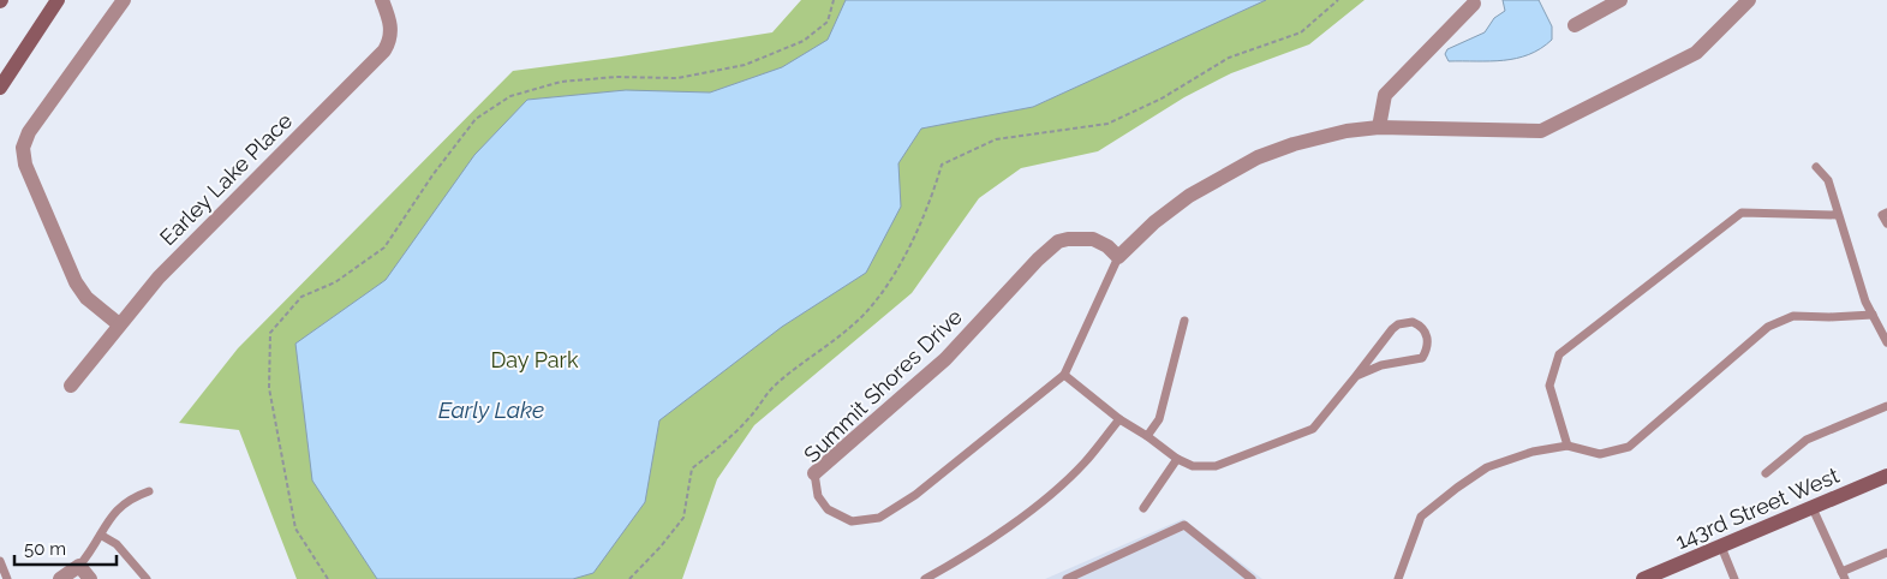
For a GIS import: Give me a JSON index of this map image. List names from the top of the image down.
{
  "streets": {
    "street": ["Earley Lake Place", "Summit Shores Drive", "143rd Street West"]
  },
  "water": ["Early Lake"],
  "parks": ["Day Park"],
  "scale_bar": "50 m"
}
